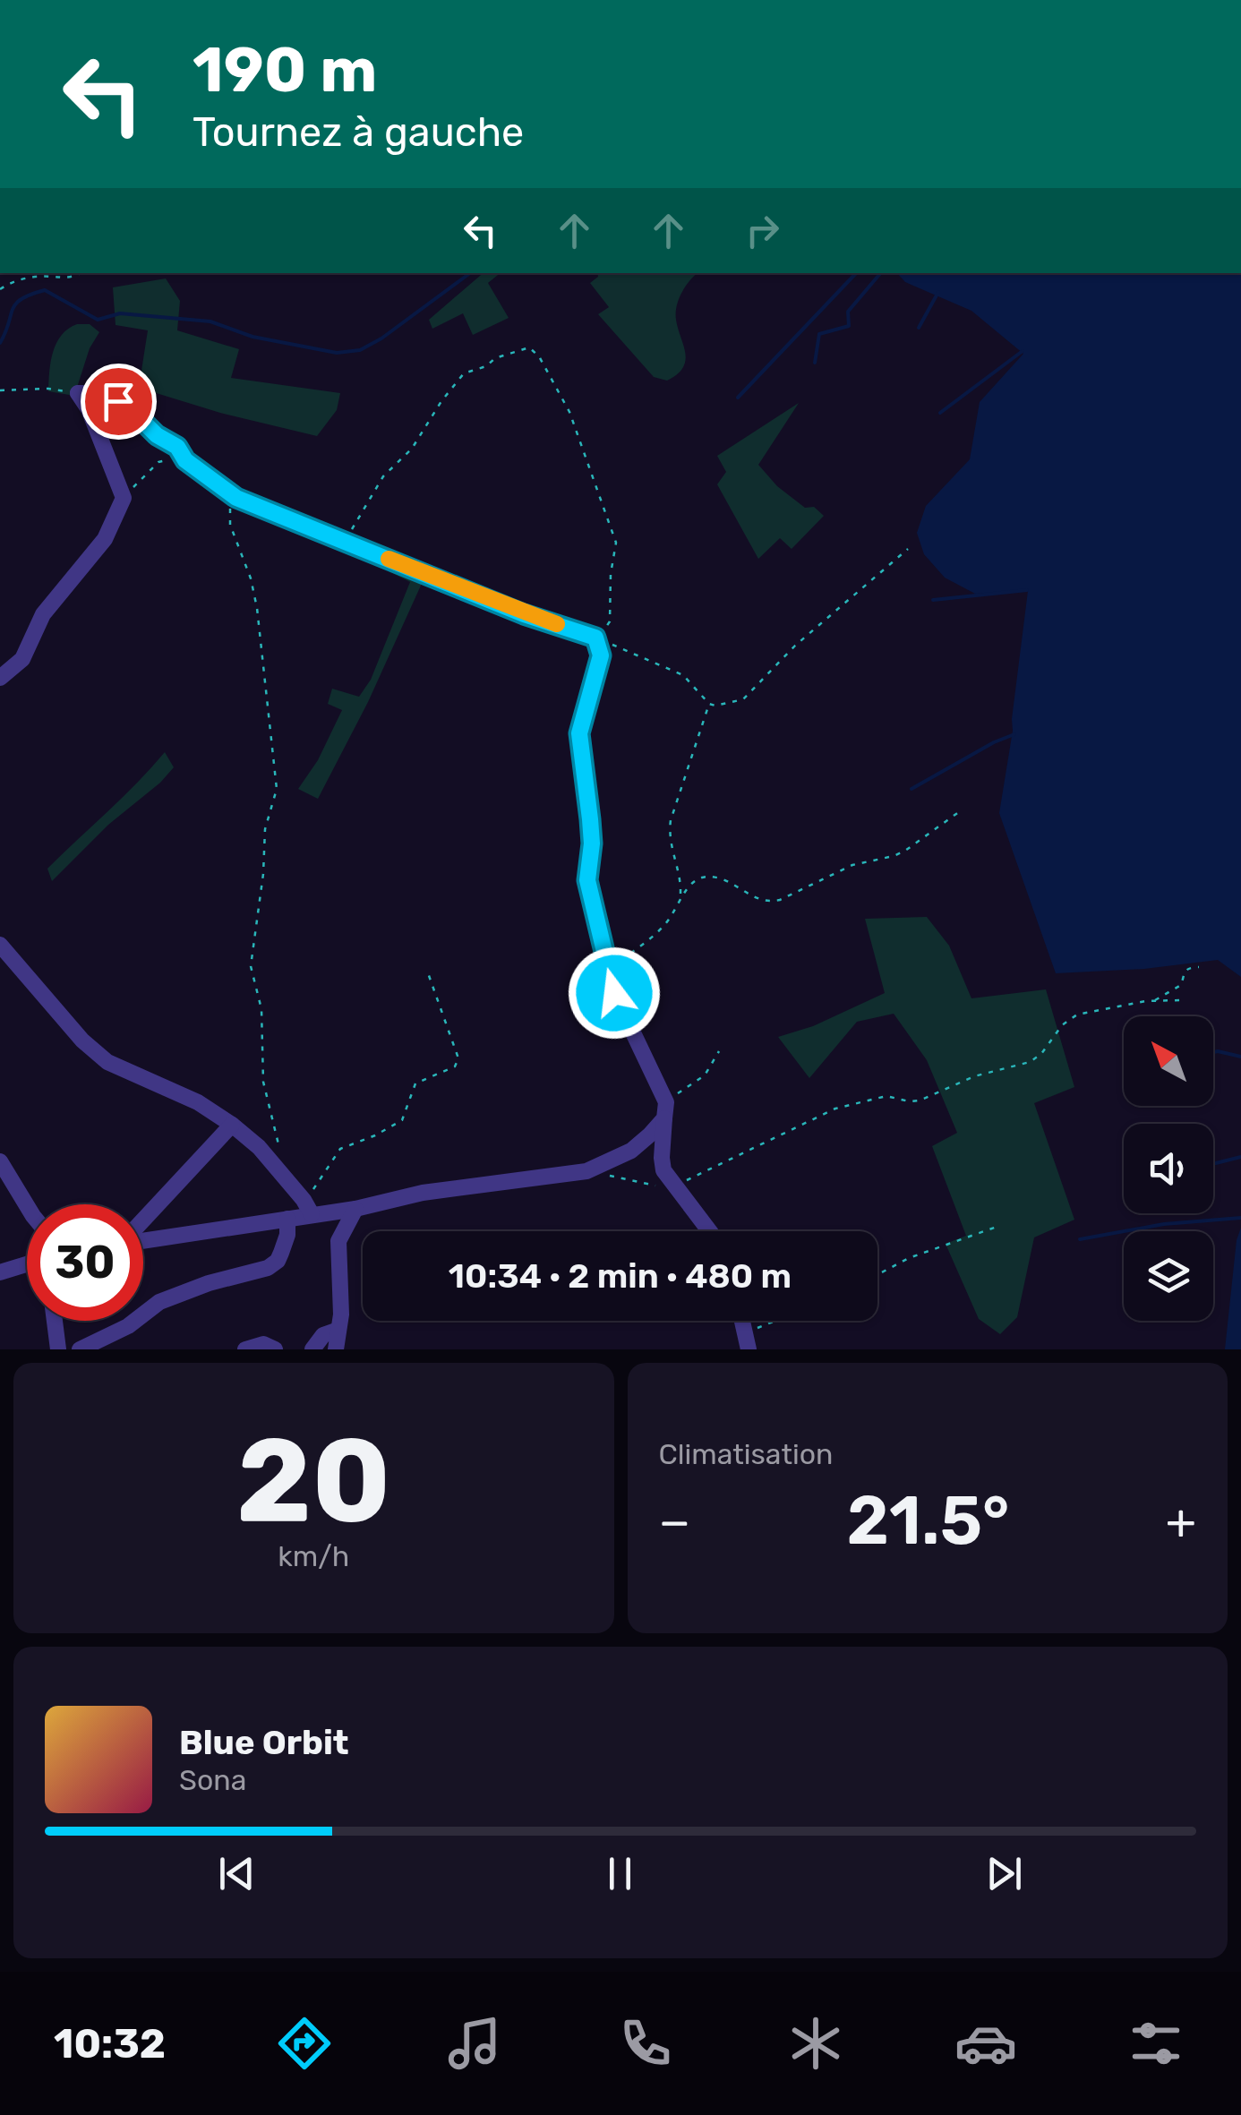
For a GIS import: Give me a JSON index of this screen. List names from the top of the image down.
{
  "north": "top left",
  "page": {
    "turn": ["190 m", "Tournez à gauche"],
    "limit": "30",
    "trip": "10:34 · 2 min · 480 m",
    "tile": [
      ["20", "km/h"],
      "Climatisation"
    ],
    "heat": ["−", "21.5°", "+"],
    "song": ["Blue Orbit", "Sona"],
    "tabs": "10:32"
  }
}
